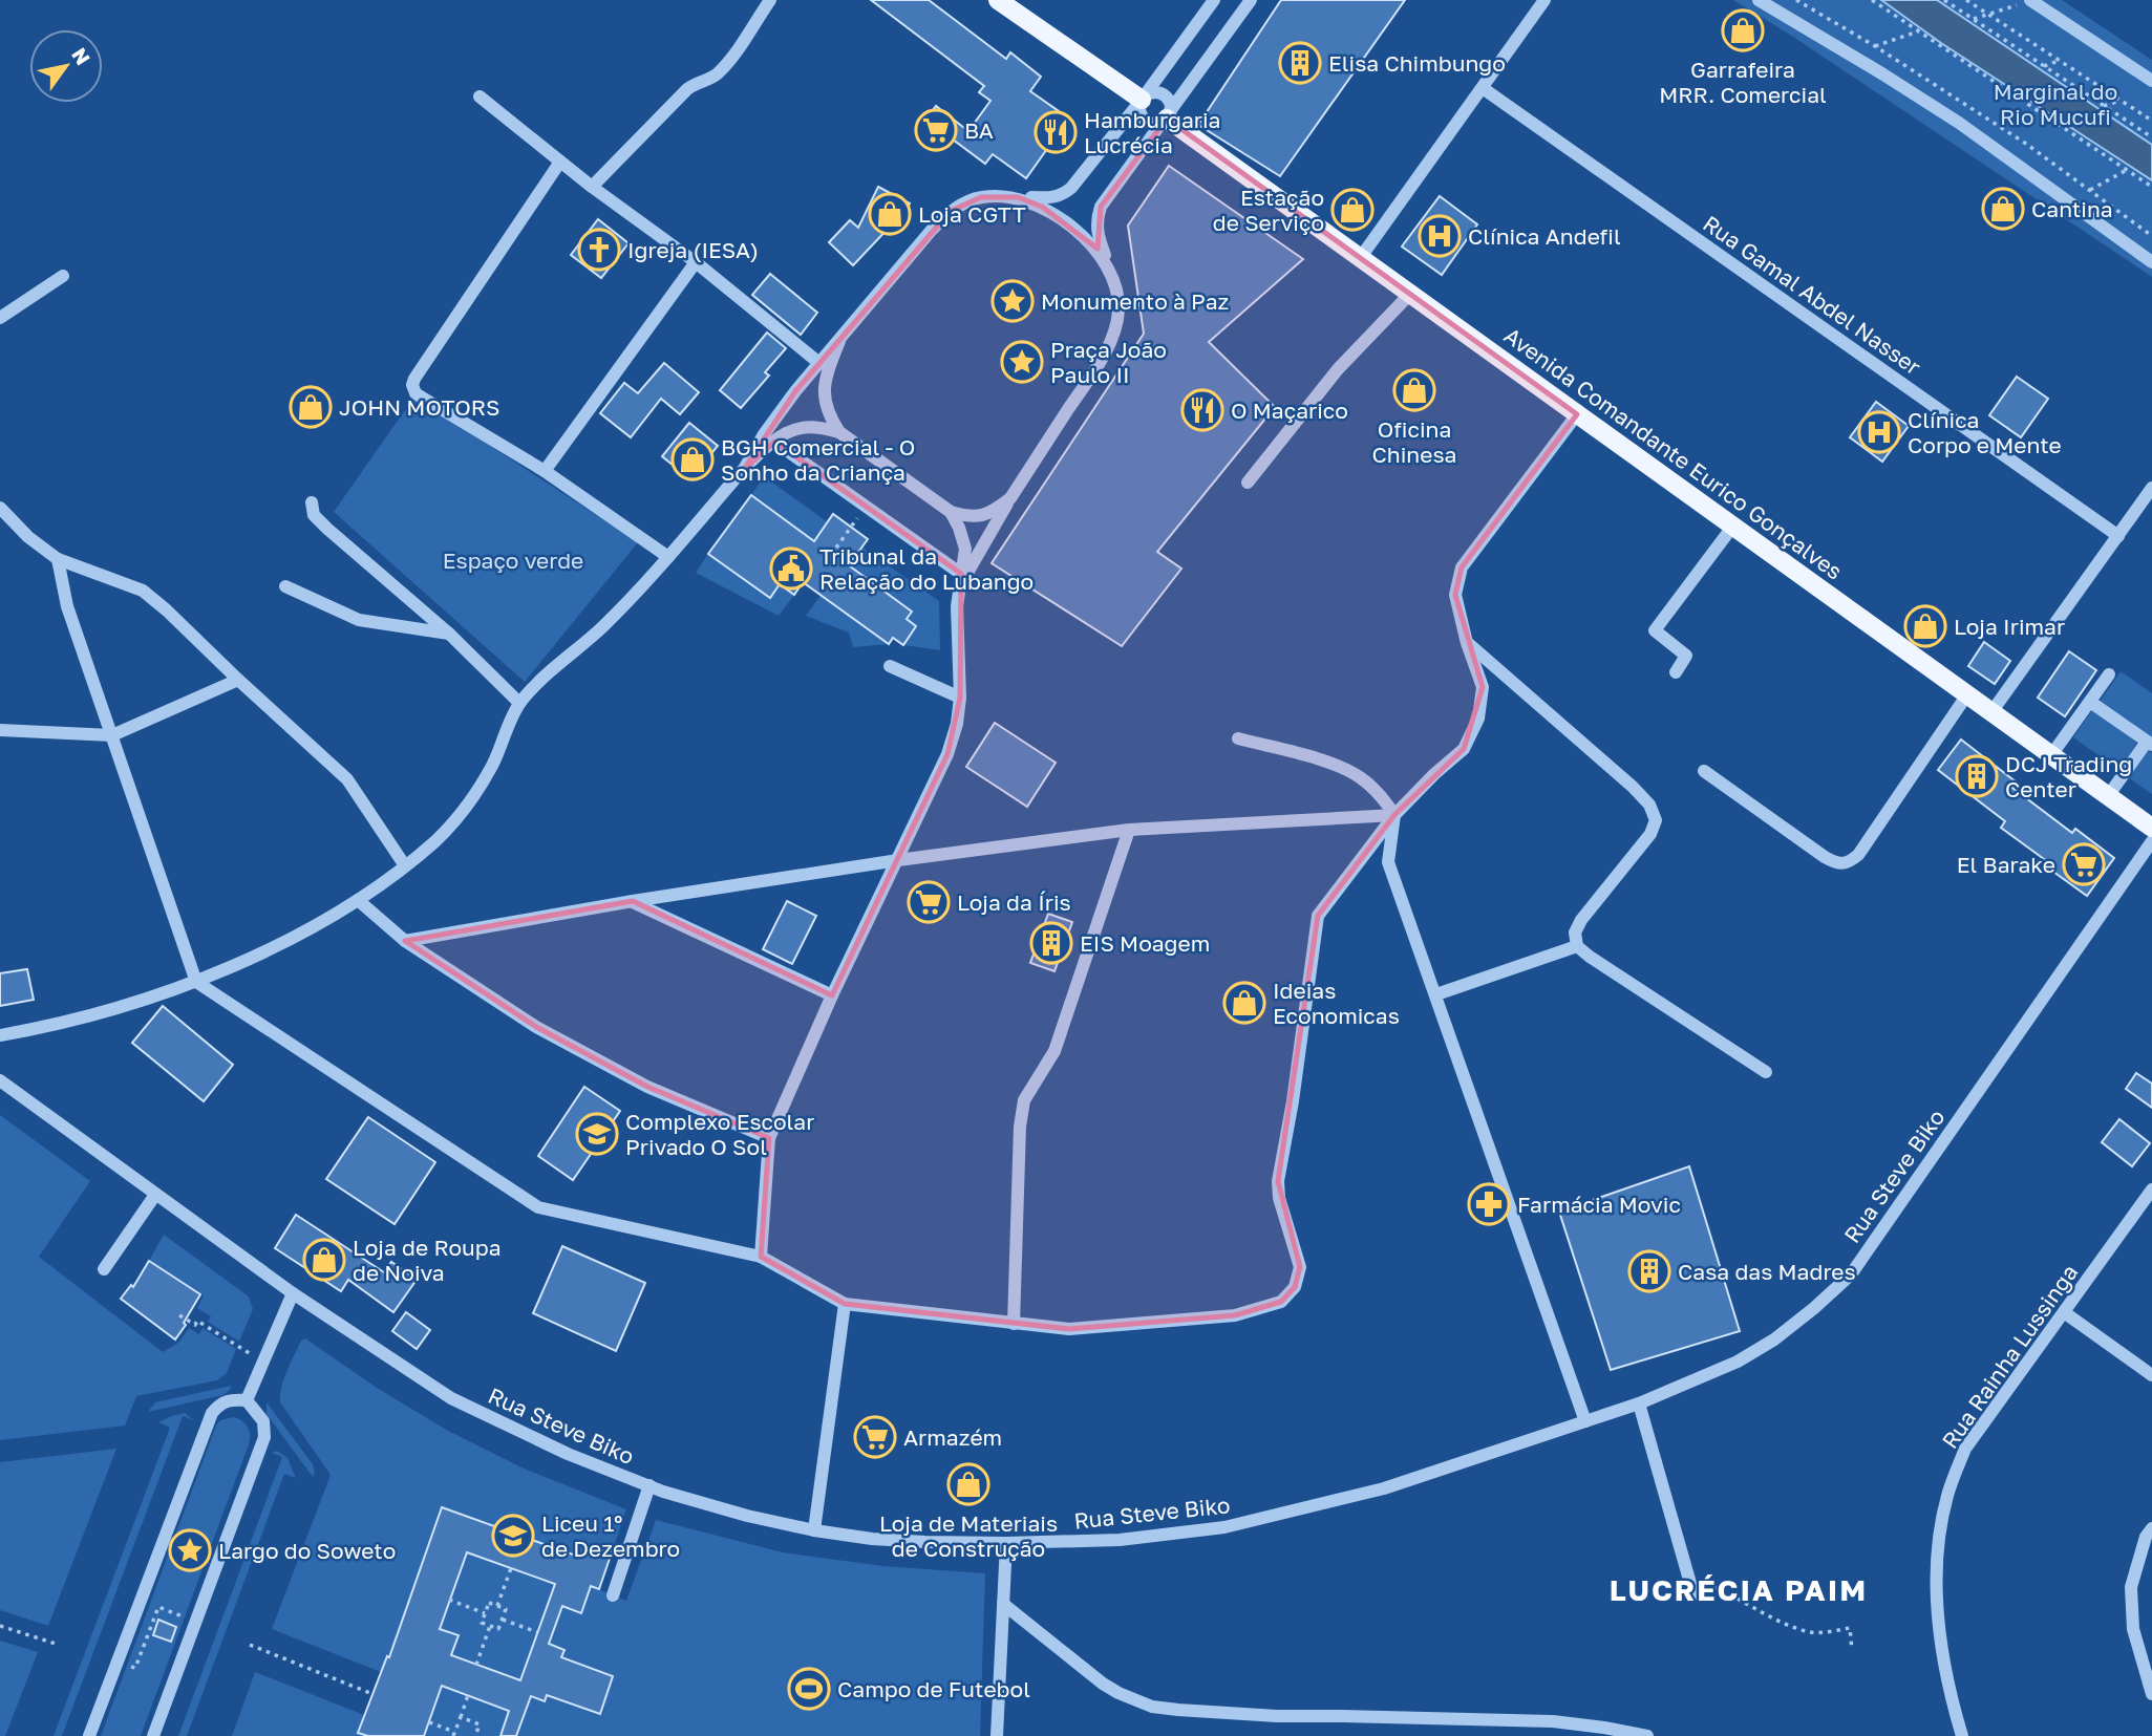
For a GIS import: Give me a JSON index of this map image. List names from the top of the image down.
{
  "streets": {
    "main road": ["Avenida Comandante Eurico Gonçalves"],
    "street": ["Rua Gamal Abdel Nasser", "Rua Steve Biko", "Rua Rainha Lussinga"]
  },
  "districts": ["LUCRÉCIA PAIM"],
  "parks": ["Marginal do Rio Mucufi", "Espaço verde"],
  "places": {
    "shop": [
      "Garrafeira MRR. Comercial",
      "Cantina",
      "Estação de Serviço",
      "Loja CGTT",
      "Oficina Chinesa",
      "JOHN MOTORS",
      "BGH Comercial - O Sonho da Criança",
      "Loja Irimar",
      "Ideias Economicas",
      "Loja de Roupa de Noiva",
      "Loja de Materiais de Construção"
    ],
    "building": [
      "Elisa Chimbungo",
      "DCJ Trading Center",
      "EIS Moagem",
      "Casa das Madres"
    ],
    "supermarket": [
      "BA",
      "El Barake",
      "Loja da Íris",
      "Armazém"
    ],
    "restaurant": ["Hamburgaria Lucrécia", "O Maçarico"],
    "hospital": ["Clínica Andefil", "Clínica Corpo e Mente"],
    "church": ["Igreja (IESA)"],
    "place": ["Monumento à Paz", "Praça João Paulo II", "Largo do Soweto"],
    "public building": ["Tribunal da Relação do Lubango"],
    "school or university": ["Complexo Escolar Privado O Sol", "Liceu 1º de Dezembro"],
    "pharmacy": ["Farmácia Movic"],
    "sports": ["Campo de Futebol"]
  },
  "north": "top right"
}
